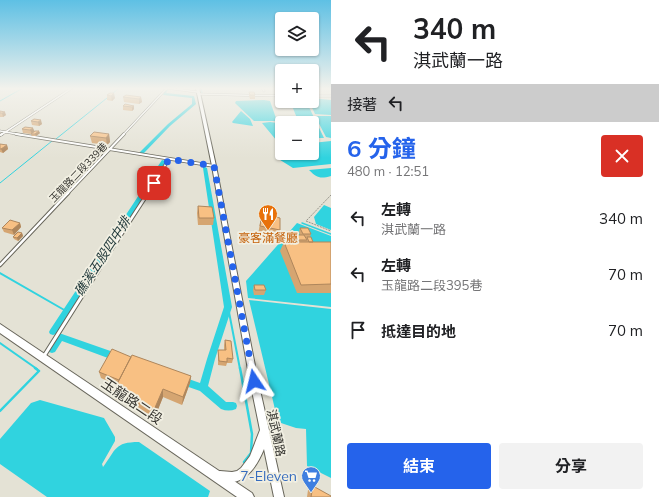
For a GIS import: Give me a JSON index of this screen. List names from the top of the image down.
{
  "streets": {
    "main road": ["玉龍路二段"],
    "street": ["淇武蘭路"],
    "lane": ["玉龍路二段339巷"]
  },
  "water": ["礁溪五股四中排"],
  "places": {
    "restaurant": ["豪客滿餐廳"],
    "supermarket": ["7-Eleven"]
  },
  "page": {
    "turn": ["340 m", "淇武蘭一路"],
    "map_buttons": ["+", "−"],
    "then": "接著",
    "heading": ["6 分鐘", "480 m · 12:51"],
    "list": [
      {
        "name": "左轉",
        "note": "淇武蘭一路",
        "value": "340 m"
      },
      {
        "name": "左轉",
        "note": "玉龍路二段395巷",
        "value": "70 m"
      },
      {
        "name": "抵達目的地",
        "value": "70 m"
      }
    ],
    "buttons": ["結束", "分享"]
  }
}
